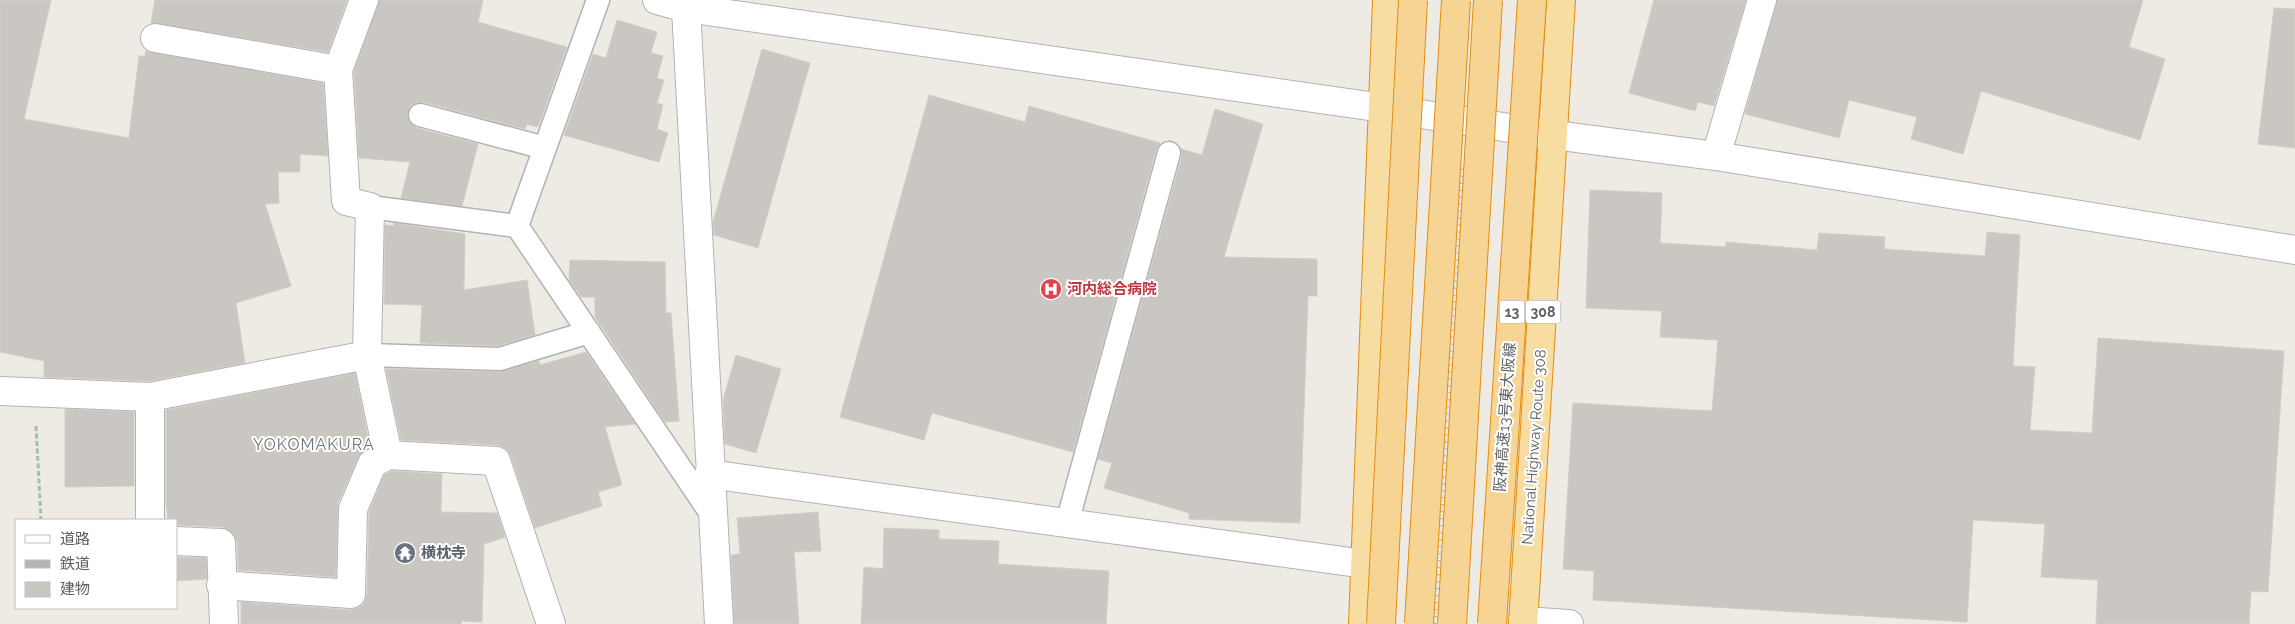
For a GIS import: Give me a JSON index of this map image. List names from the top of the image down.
{
  "streets": {
    "highway": [
      "13",
      "308",
      "阪神高速13号東大阪線",
      "National Highway Route 308"
    ]
  },
  "districts": ["YOKOMAKURA"],
  "places": {
    "hospital": ["河内総合病院"],
    "temple": ["横枕寺"]
  },
  "legend": ["道路", "鉄道", "建物"]
}
